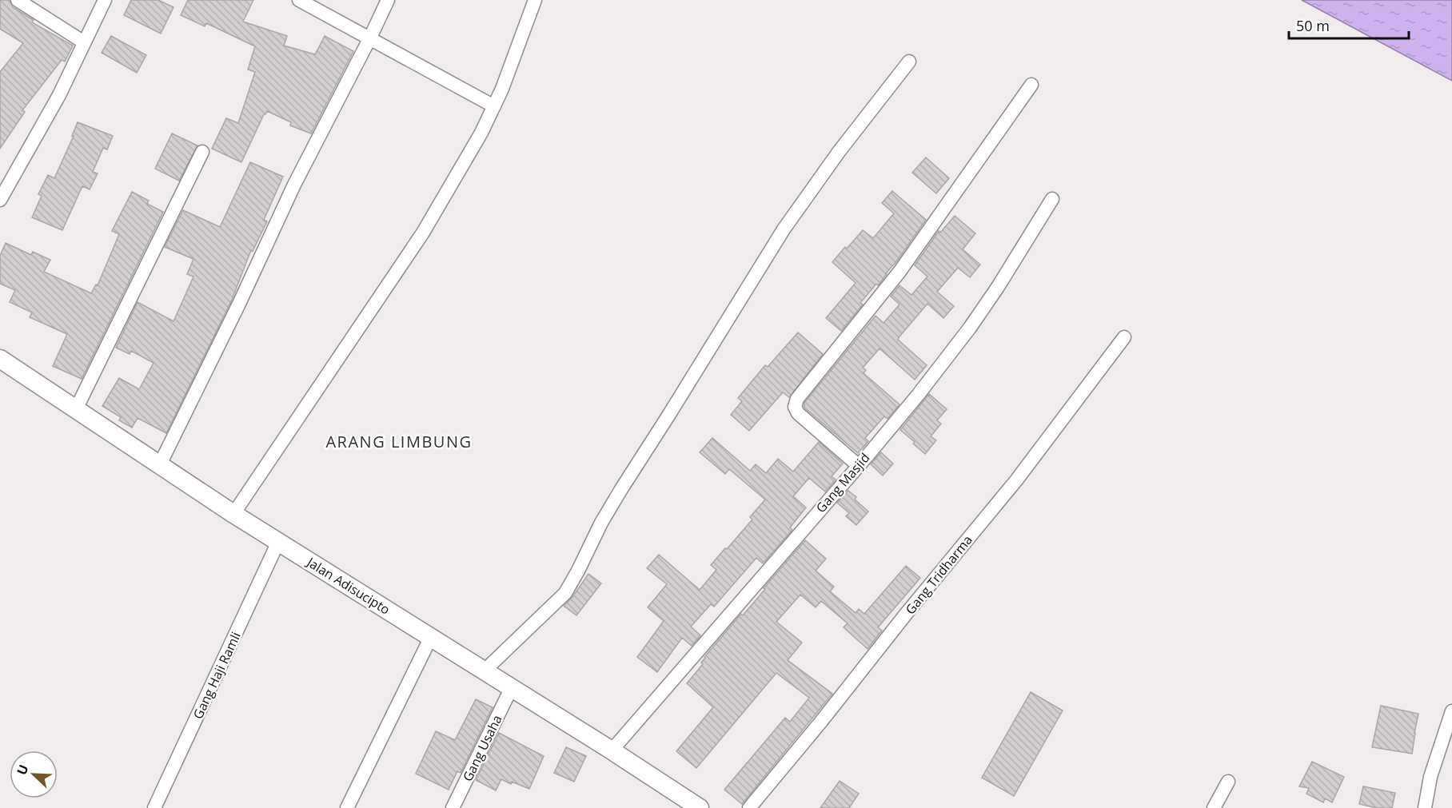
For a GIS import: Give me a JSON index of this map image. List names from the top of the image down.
{
  "streets": {
    "main road": ["Jalan Adisucipto"],
    "street": [
      "Gang Masjid",
      "Gang Tridharma",
      "Gang Haji Ramli",
      "Gang Usaha"
    ]
  },
  "crossings": [
    ["Gang Masjid", "Jalan Adisucipto"],
    ["Jalan Adisucipto", "Gang Haji Ramli"],
    ["Jalan Adisucipto", "Gang Usaha"]
  ],
  "districts": ["ARANG LIMBUNG"],
  "scale_bar": "50 m",
  "north": "top left"
}
